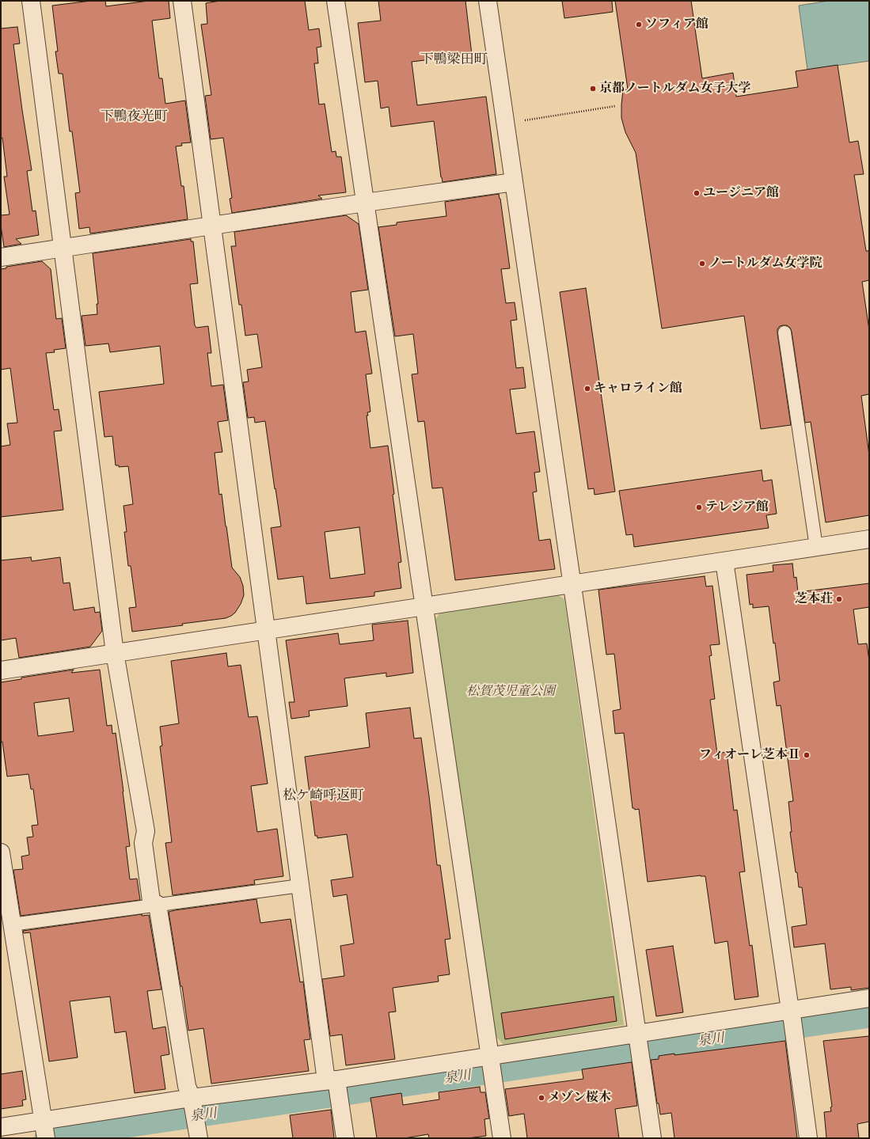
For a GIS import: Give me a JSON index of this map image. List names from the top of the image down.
{
  "districts": ["下鴨梁田町", "下鴨夜光町", "松ケ崎呼返町"],
  "water": ["泉川"],
  "parks": ["松賀茂児童公園"],
  "places": [
    "ソフィア館",
    "京都ノートルダム女子大学",
    "ユージニア館",
    "ノートルダム女学院",
    "キャロライン館",
    "テレジア館",
    "芝本荘",
    "フィオーレ芝本Ⅱ",
    "メゾン桜木"
  ]
}
